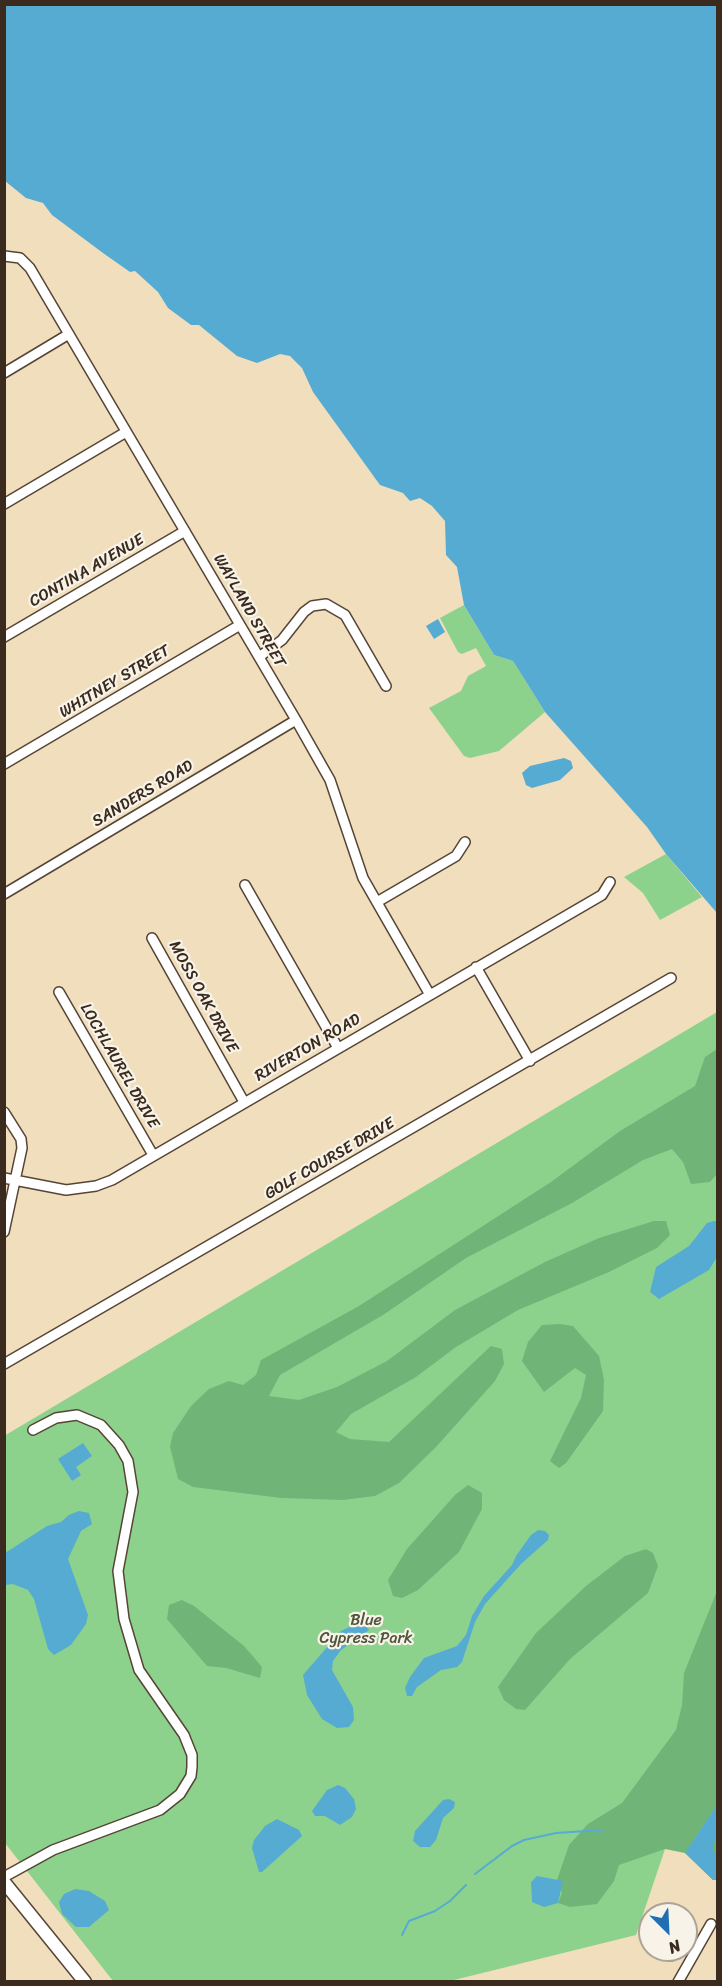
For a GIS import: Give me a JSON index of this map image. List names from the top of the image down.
{
  "streets": {
    "street": [
      "CONTINA AVENUE",
      "WAYLAND STREET",
      "WHITNEY STREET",
      "SANDERS ROAD",
      "MOSS OAK DRIVE",
      "RIVERTON ROAD",
      "LOCHLAUREL DRIVE",
      "GOLF COURSE DRIVE"
    ]
  },
  "crossings": [
    ["CONTINA AVENUE", "WAYLAND STREET"],
    ["WAYLAND STREET", "WHITNEY STREET"],
    ["WAYLAND STREET", "SANDERS ROAD"],
    ["WAYLAND STREET", "RIVERTON ROAD"],
    ["MOSS OAK DRIVE", "RIVERTON ROAD"],
    ["RIVERTON ROAD", "LOCHLAUREL DRIVE"]
  ],
  "parks": ["Blue Cypress Park"],
  "north": "bottom right"
}
